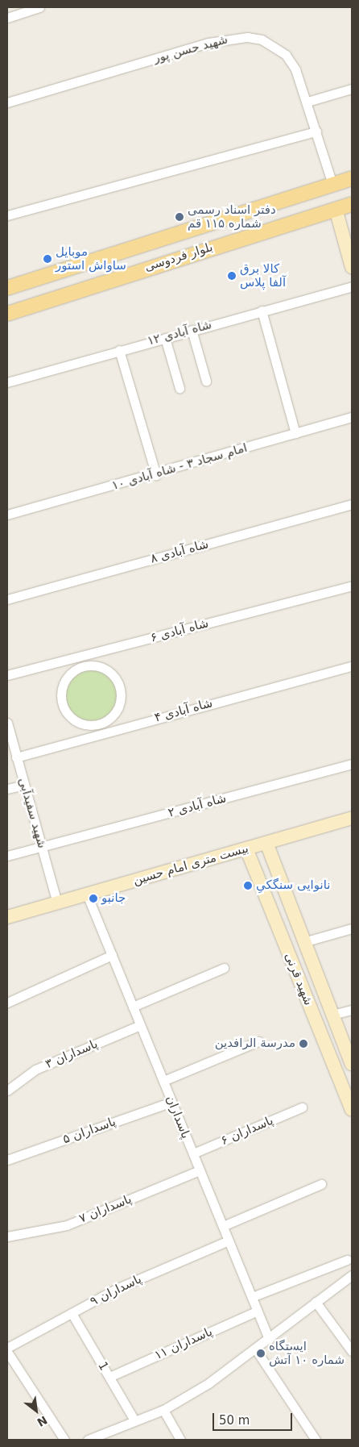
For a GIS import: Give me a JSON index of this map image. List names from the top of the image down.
{
  "streets": {
    "main road": ["بلوار فردوسی", "بیست متری امام حسین", "شهید قرنی"],
    "street": [
      "شهید حسن پور",
      "شاه آبادی ۱۲",
      "امام سجاد ۳ - شاه آبادی ۱۰",
      "شاه آبادی ۸",
      "شاه آبادی ۶",
      "شاه آبادی ۴",
      "شاه آبادی ۲",
      "شهید سفیدآبی",
      "پاسداران ۳",
      "پاسداران",
      "پاسداران ۵",
      "پاسداران ۶",
      "پاسداران ۷",
      "پاسداران ۹",
      "پاسداران ۱۱",
      "1"
    ]
  },
  "crossings": [
    ["شهید حسن پور", "بلوار فردوسی"],
    ["شاه آبادی ۶", "شاه آبادی ۴"],
    ["شاه آبادی ۴", "شهید سفیدآبی"],
    ["شاه آبادی ۲", "شهید سفیدآبی"],
    ["شهید سفیدآبی", "بیست متری امام حسین"],
    ["بیست متری امام حسین", "شهید قرنی"],
    ["بیست متری امام حسین", "پاسداران"],
    ["پاسداران ۳", "پاسداران"],
    ["پاسداران", "پاسداران ۵"],
    ["پاسداران", "پاسداران ۶"],
    ["پاسداران", "پاسداران ۷"],
    ["پاسداران", "پاسداران ۹"],
    ["پاسداران", "پاسداران ۱۱"],
    ["پاسداران ۹", "1"],
    ["پاسداران ۱۱", "1"]
  ],
  "places": [
    "دفتر اسناد رسمی شماره ۱۱۵ قم",
    "موبایل ساواش استور",
    "کالا برق آلفا پلاس",
    "نانوایی سنگکیِ",
    "جانبو",
    "مدرسة الرافدین",
    "ایستگاه شماره ۱۰ آتش"
  ],
  "scale_bar": "50 m",
  "north": "bottom right"
}
